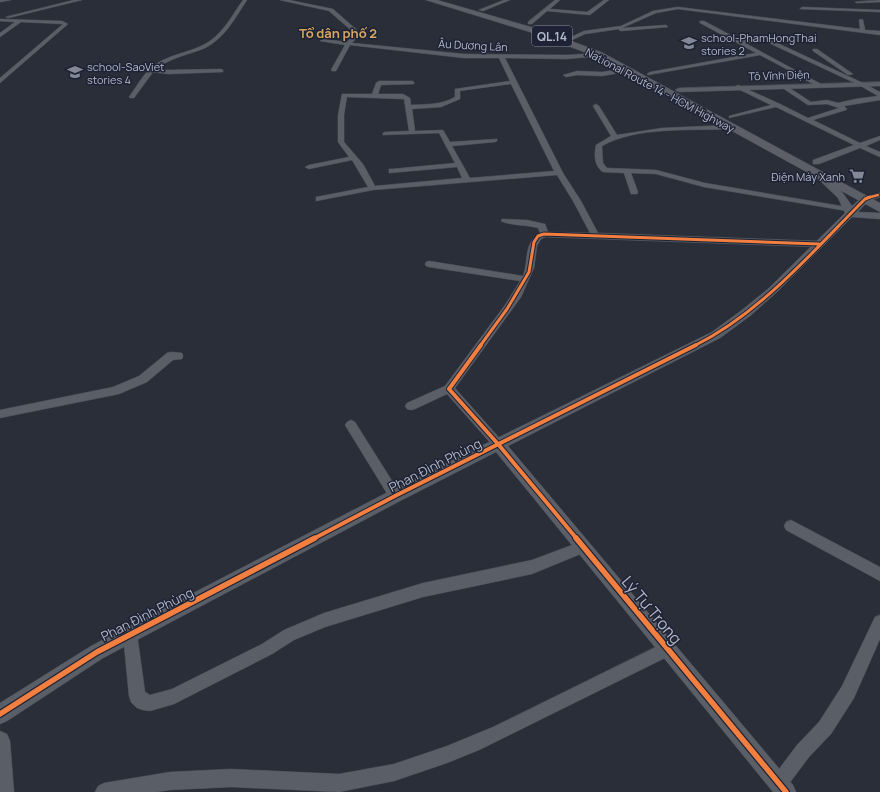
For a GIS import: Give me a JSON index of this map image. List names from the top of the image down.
{
  "streets": {
    "main road": ["QL.14", "National Route 14 - HCM Highway"],
    "street": [
      "Âu Dương Lân",
      "Tô Vĩnh Diện",
      "Phan Đình Phùng",
      "Lý Tự Trọng"
    ]
  },
  "crossings": [
    ["Âu Dương Lân", "National Route 14 - HCM Highway"],
    ["Tô Vĩnh Diện", "National Route 14 - HCM Highway"],
    ["National Route 14 - HCM Highway", "Phan Đình Phùng"],
    ["Phan Đình Phùng", "Lý Tự Trọng"]
  ],
  "districts": ["Tổ dân phố 2"],
  "places": {
    "school or university": ["school-PhamHongThai stories 2", "school-SaoViet stories 4"],
    "supermarket": ["Điện Máy Xanh"]
  }
}
